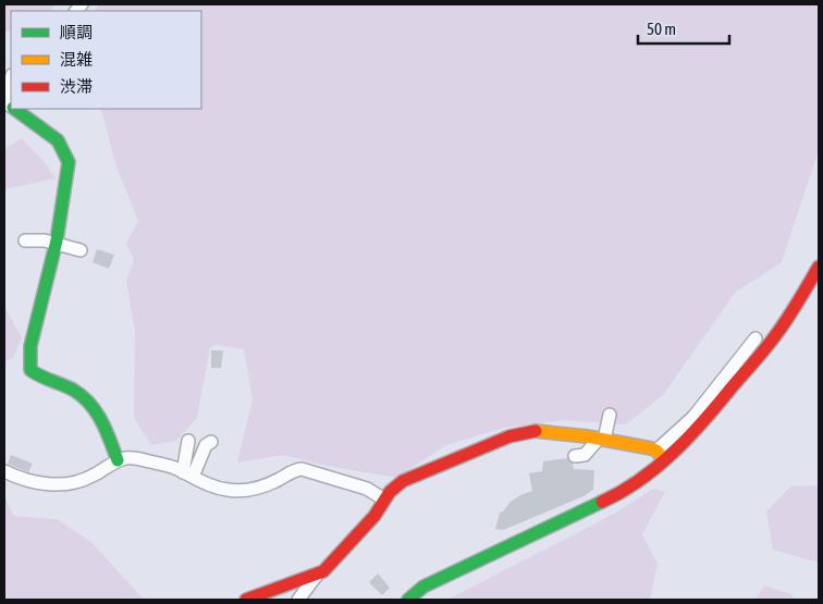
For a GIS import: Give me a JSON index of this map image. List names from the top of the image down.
{
  "legend": ["順調", "混雑", "渋滞"],
  "scale_bar": "50 m"
}
